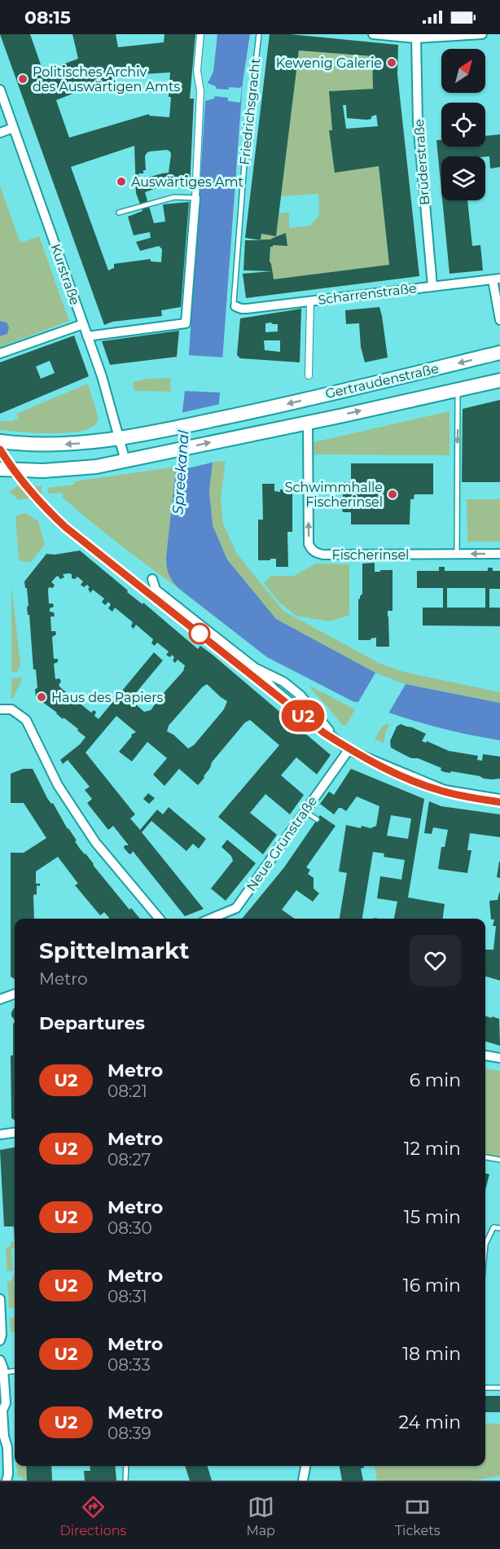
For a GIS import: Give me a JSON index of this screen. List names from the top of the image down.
{
  "streets": {
    "main road": ["Gertraudenstraße"],
    "street": [
      "Brüderstraße",
      "Kurstraße",
      "Scharrenstraße",
      "Fischerinsel",
      "Neue Grünstraße"
    ],
    "lane": ["Friedrichsgracht"]
  },
  "crossings": [
    ["Friedrichsgracht", "Scharrenstraße"],
    ["Brüderstraße", "Scharrenstraße"],
    ["Kurstraße", "Gertraudenstraße"],
    ["Gertraudenstraße", "Fischerinsel"]
  ],
  "water": ["Spreekanal"],
  "places": [
    "Kewenig Galerie",
    "Politisches Archiv des Auswärtigen Amts",
    "Auswärtiges Amt",
    "Schwimmhalle Fischerinsel",
    "Haus des Papiers"
  ],
  "lines": ["metro line U2"],
  "north": "top right",
  "page": {
    "status": "08:15",
    "on_map": "U2",
    "heading": [
      ["Spittelmarkt", "Metro"],
      "Departures"
    ],
    "list": [
      {
        "mark": "U2",
        "name": "Metro",
        "note": "08:21",
        "value": "6 min"
      },
      {
        "mark": "U2",
        "name": "Metro",
        "note": "08:27",
        "value": "12 min"
      },
      {
        "mark": "U2",
        "name": "Metro",
        "note": "08:30",
        "value": "15 min"
      },
      {
        "mark": "U2",
        "name": "Metro",
        "note": "08:31",
        "value": "16 min"
      },
      {
        "mark": "U2",
        "name": "Metro",
        "note": "08:33",
        "value": "18 min"
      },
      {
        "mark": "U2",
        "name": "Metro",
        "note": "08:39",
        "value": "24 min"
      }
    ],
    "tabs": ["Directions", "Map", "Tickets"]
  }
}
